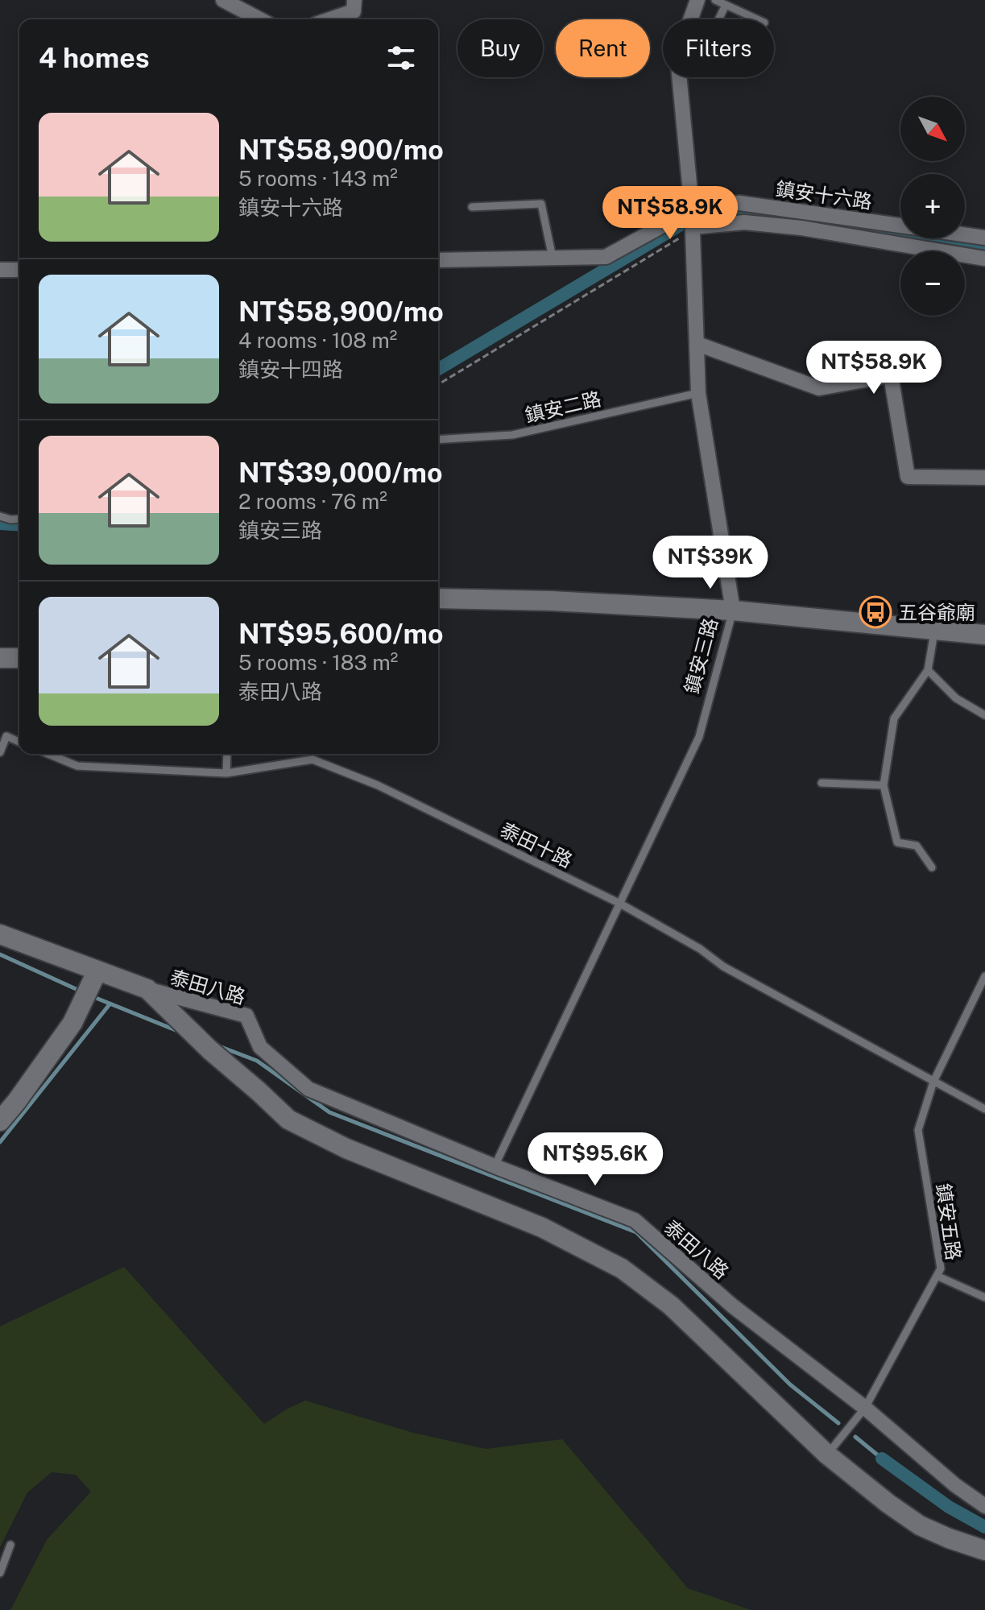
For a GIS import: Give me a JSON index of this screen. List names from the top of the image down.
{
  "streets": {
    "street": ["鎮安十六路", "鎮安三路", "泰田八路"],
    "lane": ["鎮安二路", "泰田十路", "鎮安五路"]
  },
  "crossings": [
    ["鎮安十六路", "鎮安三路"],
    ["鎮安二路", "鎮安三路"],
    ["鎮安三路", "泰田十路"],
    ["鎮安三路", "泰田八路"],
    ["泰田十路", "鎮安五路"],
    ["泰田八路", "鎮安五路"]
  ],
  "places": {
    "bus stop": ["五谷爺廟"]
  },
  "north": "bottom right",
  "page": {
    "chip": ["Buy", "Rent", "Filters"],
    "heading": "4 homes",
    "map_buttons": ["+", "−"],
    "list": [
      {
        "name": "NT$58,900/mo",
        "note": "5 rooms · 143 m² · 鎮安十六路"
      },
      {
        "name": "NT$58,900/mo",
        "note": "4 rooms · 108 m² · 鎮安十四路"
      },
      {
        "name": "NT$39,000/mo",
        "note": "2 rooms · 76 m² · 鎮安三路"
      },
      {
        "name": "NT$95,600/mo",
        "note": "5 rooms · 183 m² · 泰田八路"
      }
    ],
    "price": [
      "NT$58.9K",
      "NT$58.9K",
      "NT$39K",
      "NT$95.6K"
    ]
  }
}
